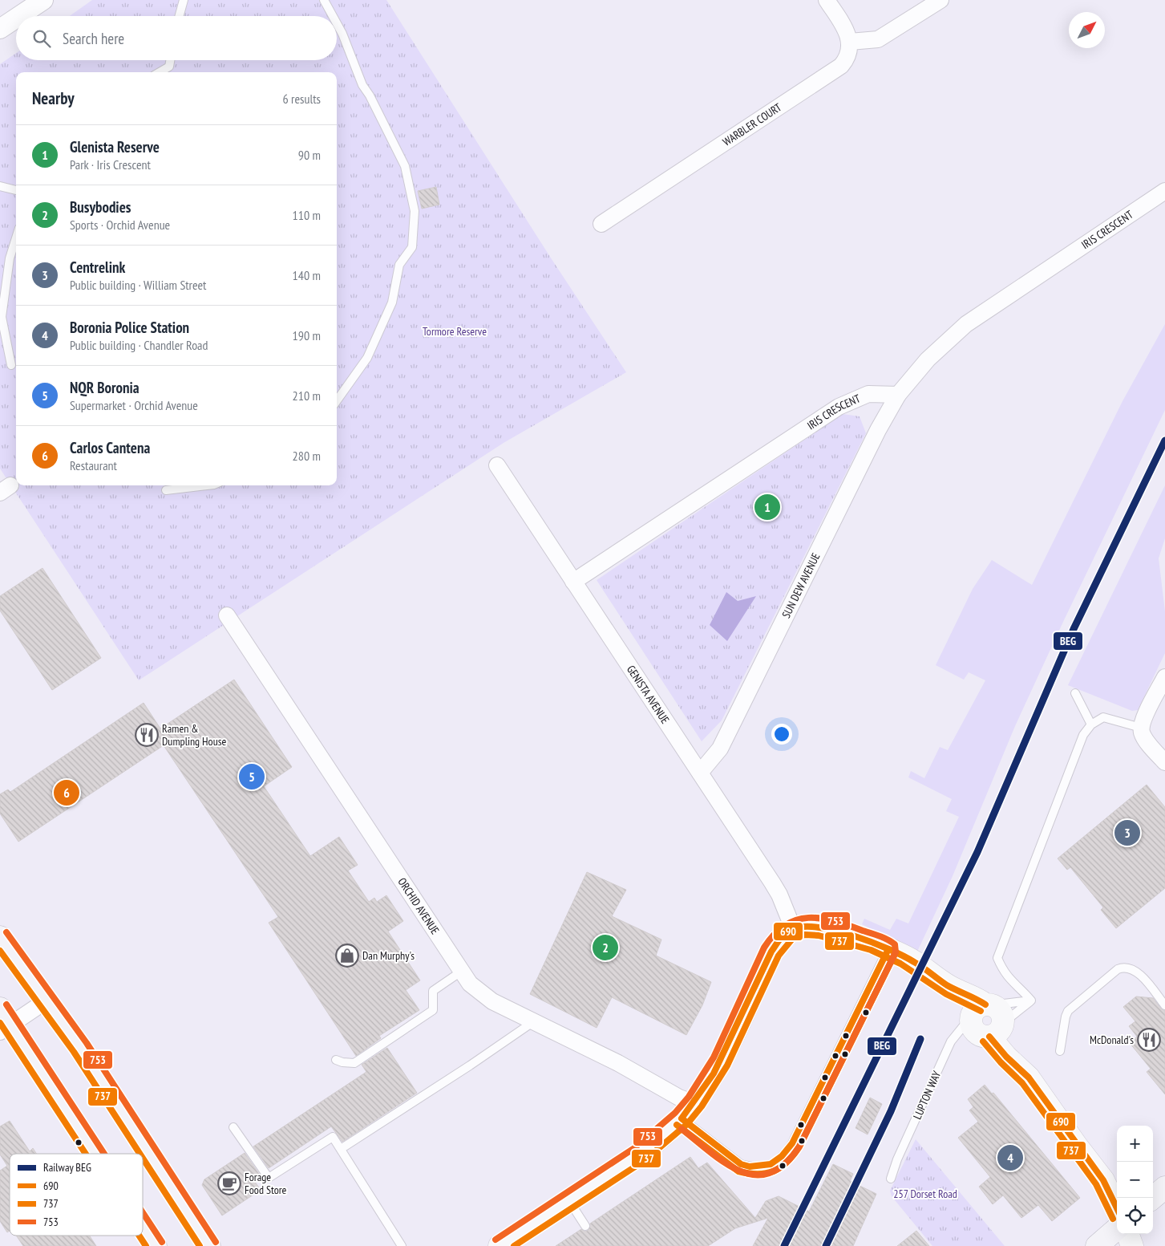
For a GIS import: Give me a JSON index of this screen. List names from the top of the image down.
{
  "streets": {
    "street": [
      "WARBLER COURT",
      "IRIS CRESCENT",
      "SUN DEW AVENUE",
      "GENISTA AVENUE",
      "ORCHID AVENUE"
    ],
    "lane": ["LUPTON WAY"]
  },
  "crossings": [
    ["IRIS CRESCENT", "SUN DEW AVENUE"],
    ["IRIS CRESCENT", "GENISTA AVENUE"],
    ["SUN DEW AVENUE", "GENISTA AVENUE"]
  ],
  "parks": ["Tormore Reserve", "257 Dorset Road"],
  "places": {
    "restaurant": ["Ramen & Dumpling House", "McDonald's"],
    "shop": ["Dan Murphy's"],
    "cafe": ["Forage Food Store"]
  },
  "lines": [
    "rail line BEG",
    "transit line 753",
    "transit line 690",
    "transit line 737"
  ],
  "legend": [
    "Railway BEG",
    "690",
    "737",
    "753"
  ],
  "north": "top right",
  "page": {
    "search": "Search here",
    "heading": ["Nearby", "6 results"],
    "list": [
      {
        "mark": "1",
        "name": "Glenista Reserve",
        "note": "Park · Iris Crescent",
        "value": "90 m"
      },
      {
        "mark": "2",
        "name": "Busybodies",
        "note": "Sports · Orchid Avenue",
        "value": "110 m"
      },
      {
        "mark": "3",
        "name": "Centrelink",
        "note": "Public building · William Street",
        "value": "140 m"
      },
      {
        "mark": "4",
        "name": "Boronia Police Station",
        "note": "Public building · Chandler Road",
        "value": "190 m"
      },
      {
        "mark": "5",
        "name": "NQR Boronia",
        "note": "Supermarket · Orchid Avenue",
        "value": "210 m"
      },
      {
        "mark": "6",
        "name": "Carlos Cantena",
        "note": "Restaurant",
        "value": "280 m"
      }
    ],
    "pins": [
      "1",
      "5",
      "6",
      "3",
      "2",
      "4"
    ],
    "map_buttons": ["+", "−"]
  }
}
